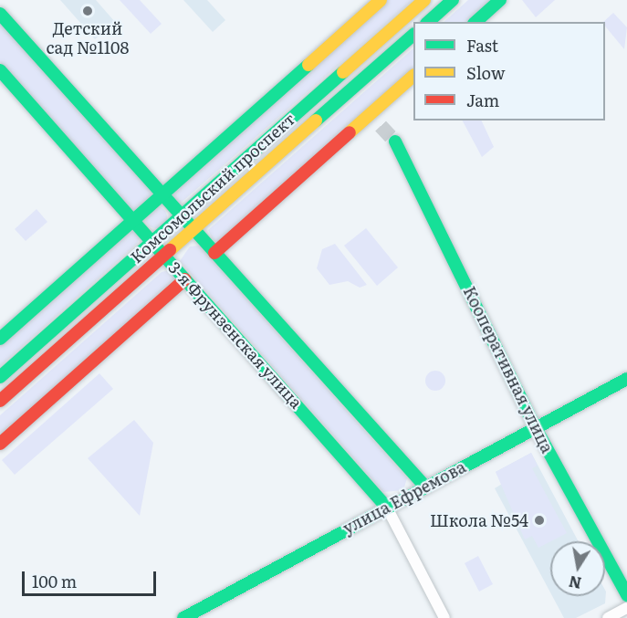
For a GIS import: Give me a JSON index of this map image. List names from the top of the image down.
{
  "streets": {
    "street": [
      "Комсомольский проспект",
      "3-я Фрунзенская улица",
      "Кооперативная улица",
      "улица Ефремова"
    ]
  },
  "crossings": [
    ["Комсомольский проспект", "3-я Фрунзенская улица"],
    ["3-я Фрунзенская улица", "улица Ефремова"],
    ["Кооперативная улица", "улица Ефремова"]
  ],
  "places": ["Детский сад №1108", "Школа №54"],
  "legend": ["Fast", "Slow", "Jam"],
  "scale_bar": "100 m",
  "north": "bottom"
}
